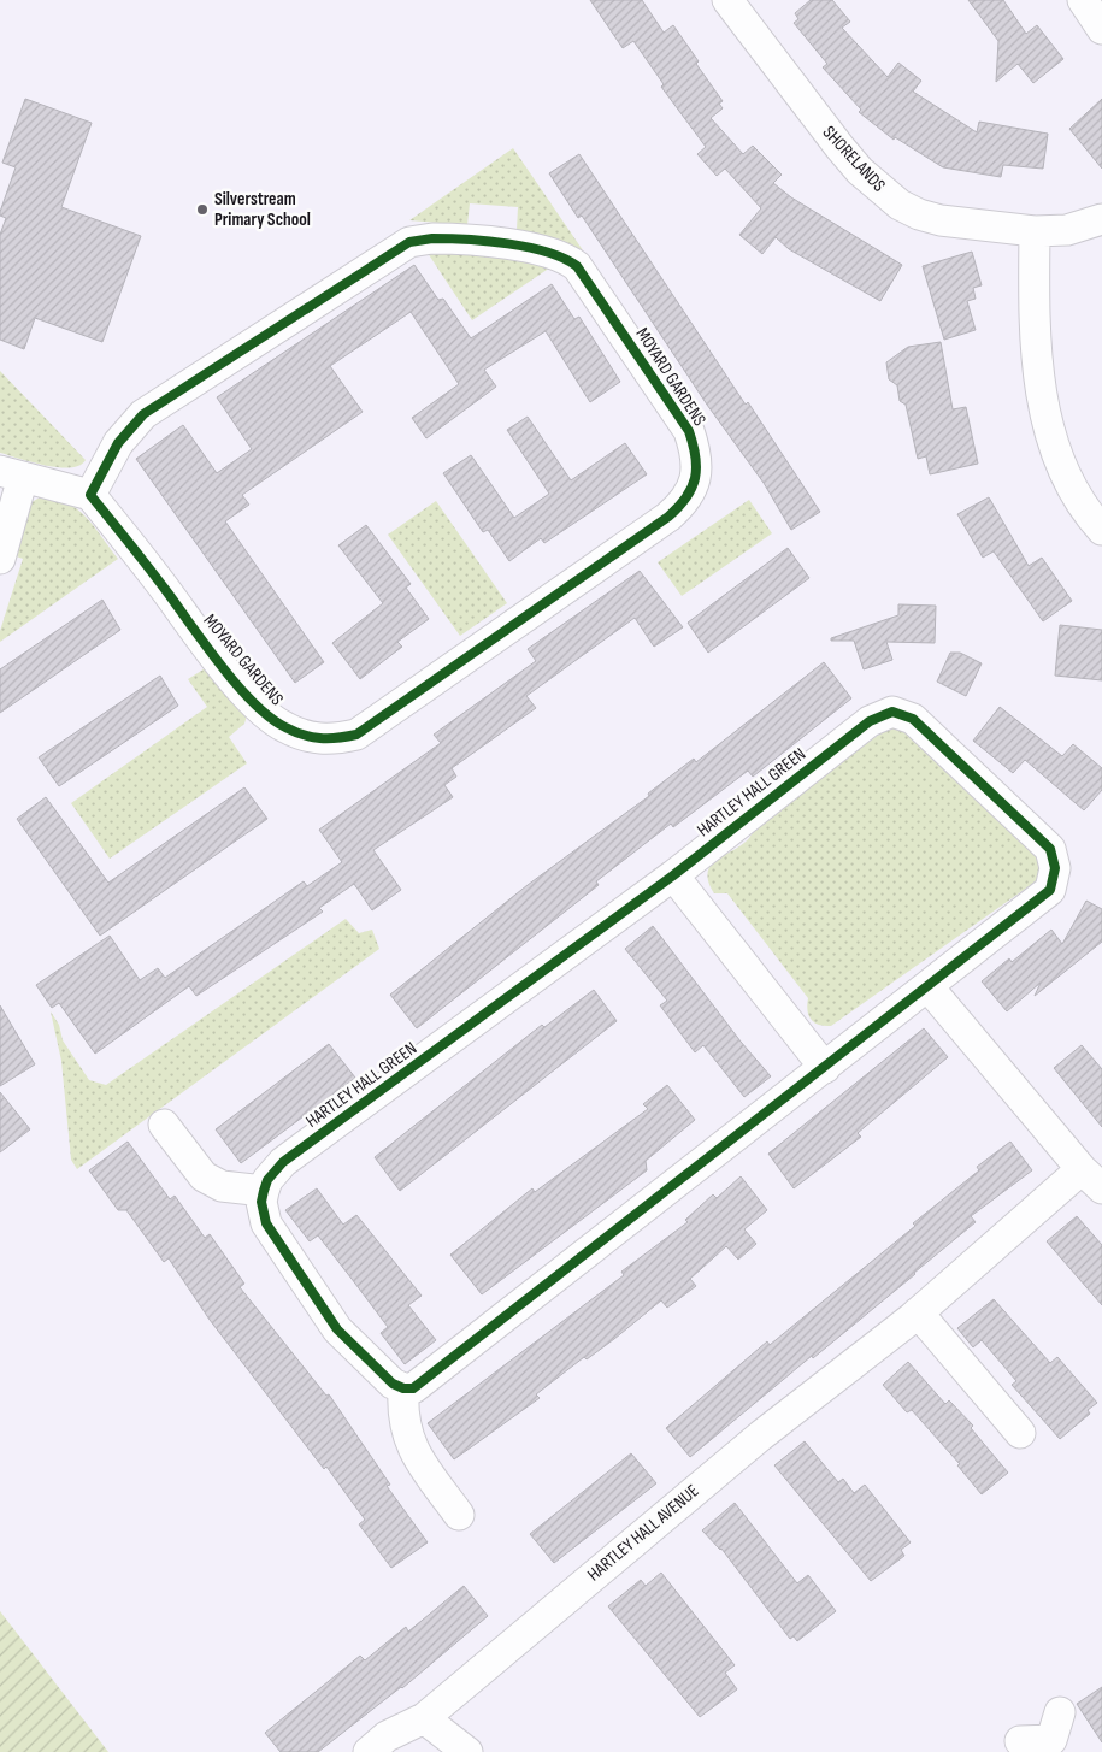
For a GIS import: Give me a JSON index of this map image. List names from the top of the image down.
{
  "streets": {
    "street": [
      "SHORELANDS",
      "MOYARD GARDENS",
      "HARTLEY HALL GREEN",
      "HARTLEY HALL AVENUE"
    ]
  },
  "places": ["Silverstream Primary School"]
}
